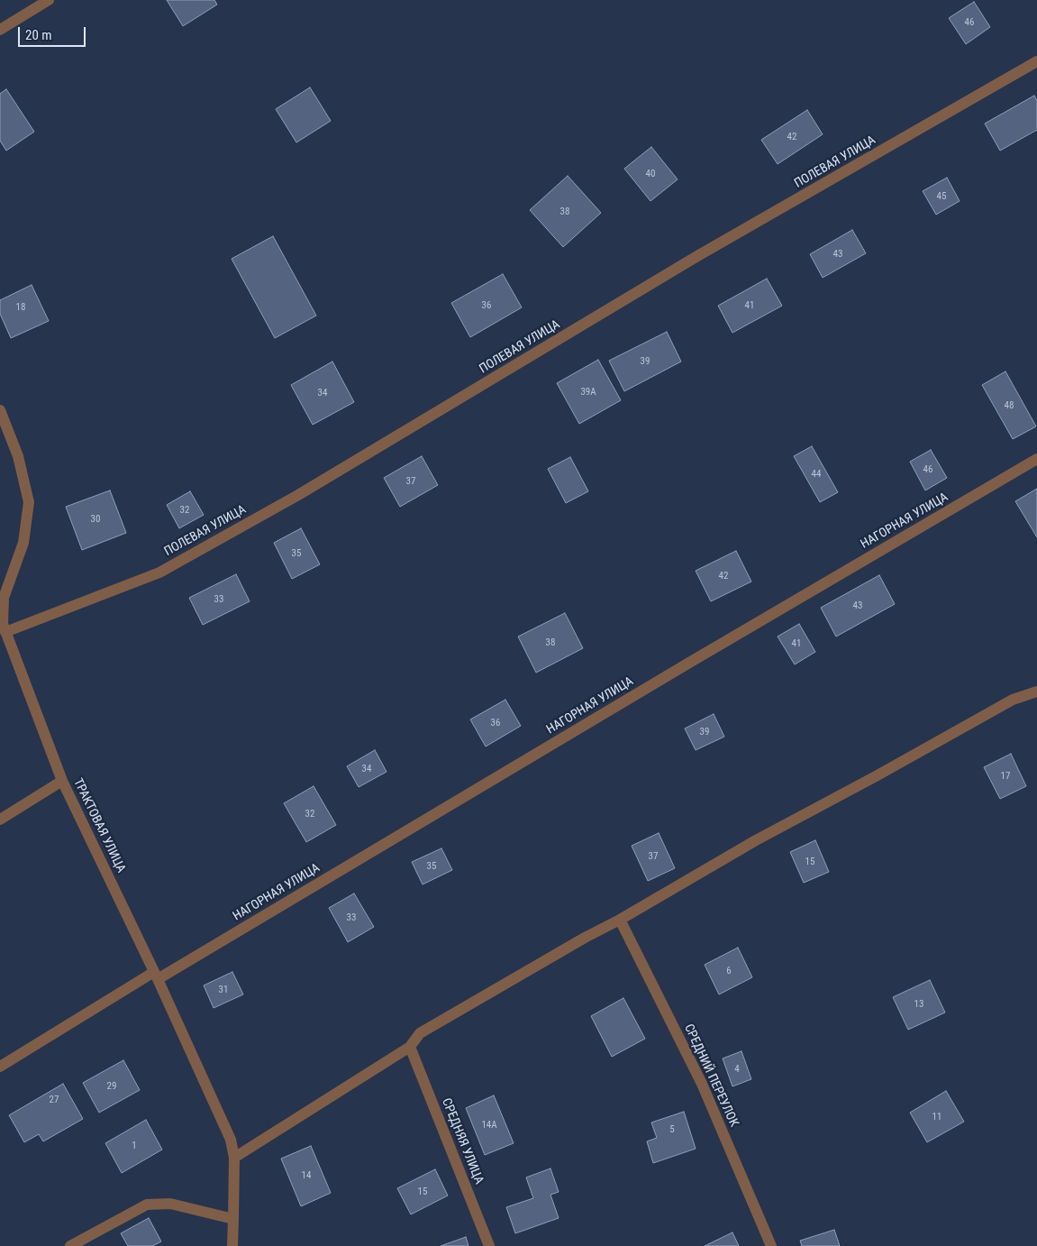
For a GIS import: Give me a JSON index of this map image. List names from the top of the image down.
{
  "streets": {
    "street": [
      "ПОЛЕВАЯ УЛИЦА",
      "НАГОРНАЯ УЛИЦА",
      "ТРАКТОВАЯ УЛИЦА",
      "СРЕДНИЙ ПЕРЕУЛОК",
      "СРЕДНЯЯ УЛИЦА"
    ]
  },
  "crossings": [
    ["ПОЛЕВАЯ УЛИЦА", "ТРАКТОВАЯ УЛИЦА"],
    ["НАГОРНАЯ УЛИЦА", "ТРАКТОВАЯ УЛИЦА"]
  ],
  "house_numbers": [
    "46",
    "42",
    "40",
    "45",
    "38",
    "43",
    "36",
    "41",
    "18",
    "39",
    "39А",
    "34",
    "48",
    "46",
    "44",
    "37",
    "32",
    "30",
    "35",
    "42",
    "33",
    "43",
    "38",
    "41",
    "36",
    "39",
    "34",
    "17",
    "32",
    "37",
    "15",
    "35",
    "33",
    "6",
    "31",
    "13",
    "4",
    "29",
    "27",
    "11",
    "14А",
    "5",
    "1",
    "14",
    "15"
  ],
  "scale_bar": "20 m"
}
